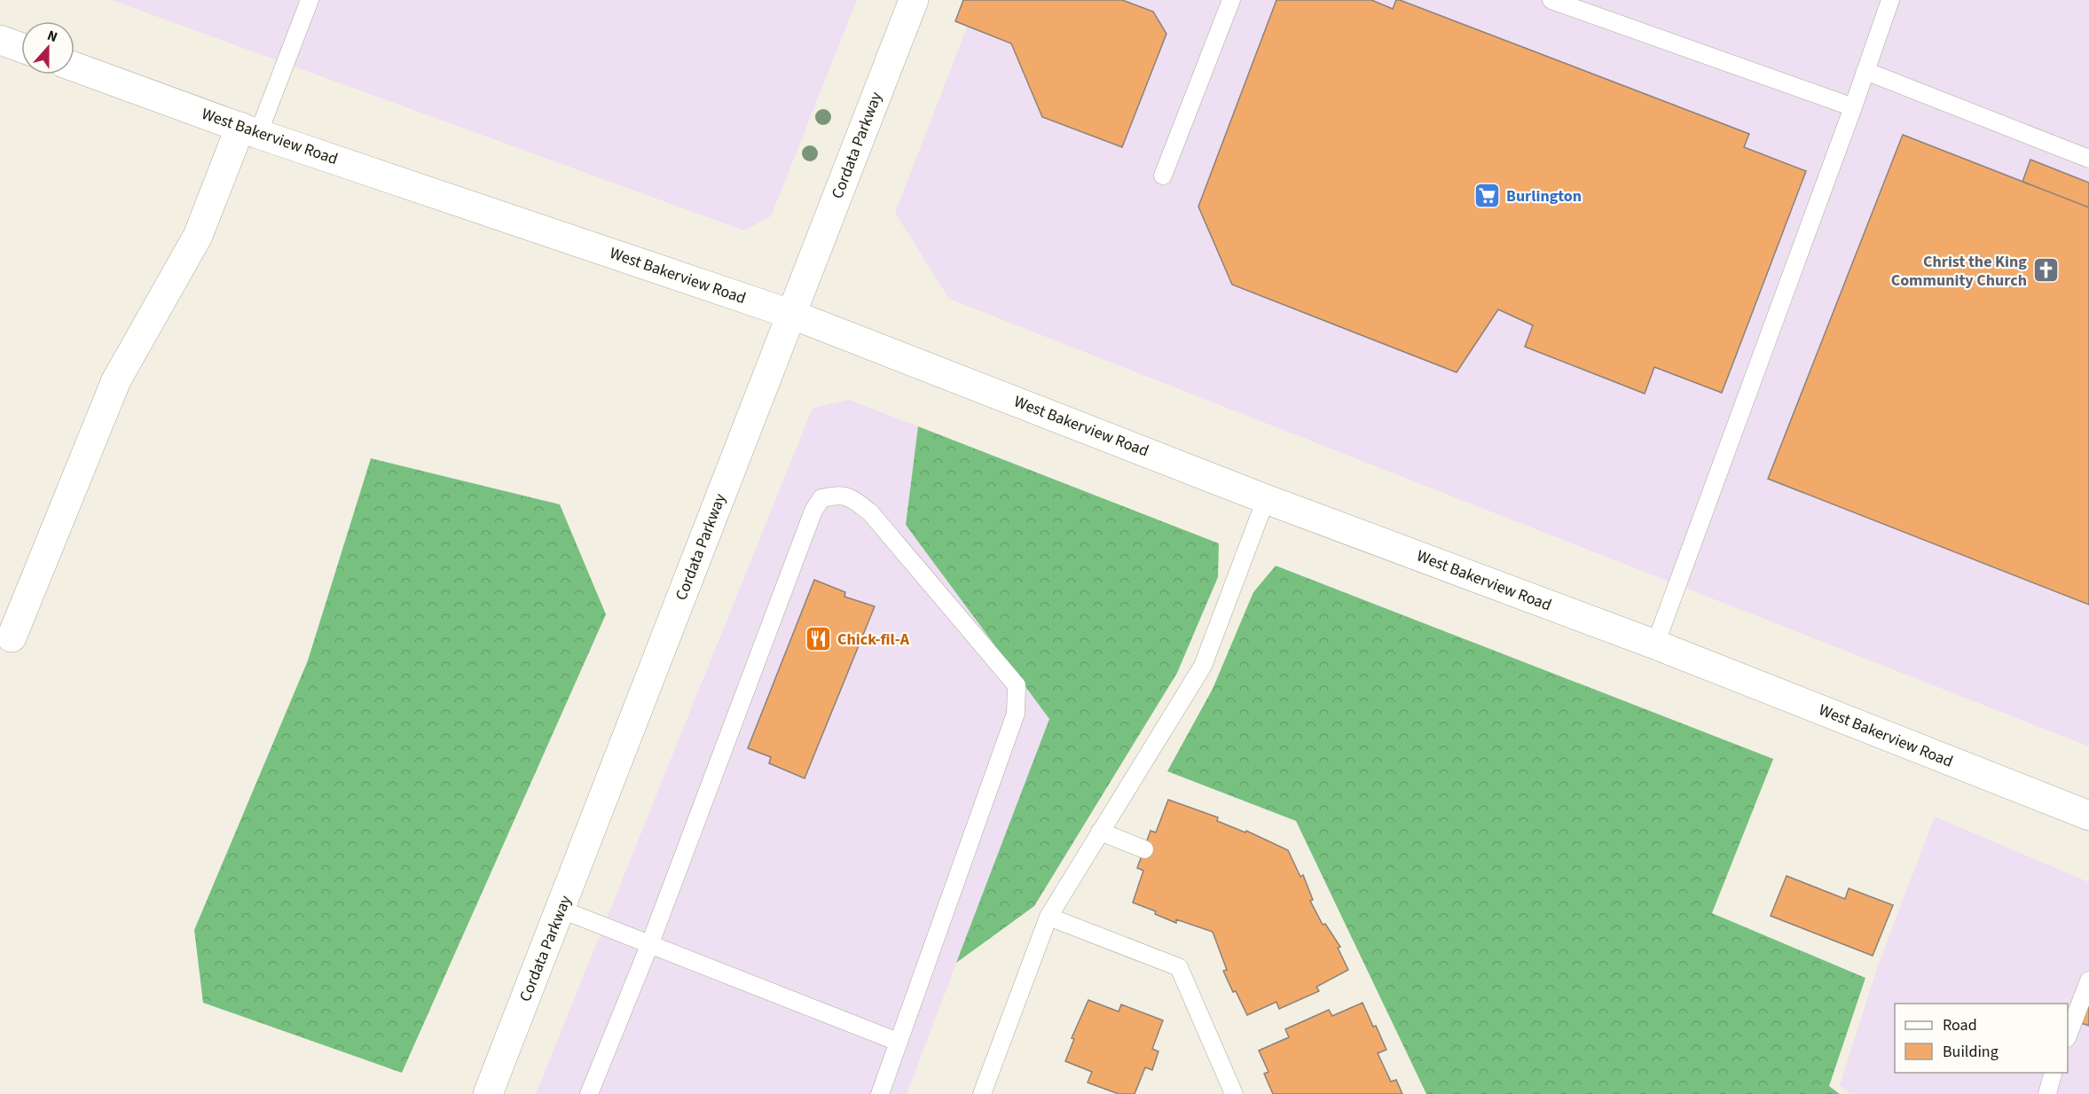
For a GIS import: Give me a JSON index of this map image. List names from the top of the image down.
{
  "streets": {
    "main road": ["West Bakerview Road", "Cordata Parkway"]
  },
  "crossings": [
    ["West Bakerview Road", "Cordata Parkway"]
  ],
  "places": {
    "supermarket": ["Burlington"],
    "church": ["Christ the King Community Church"],
    "restaurant": ["Chick-fil-A"]
  },
  "legend": ["Road", "Building"],
  "north": "top"
}
